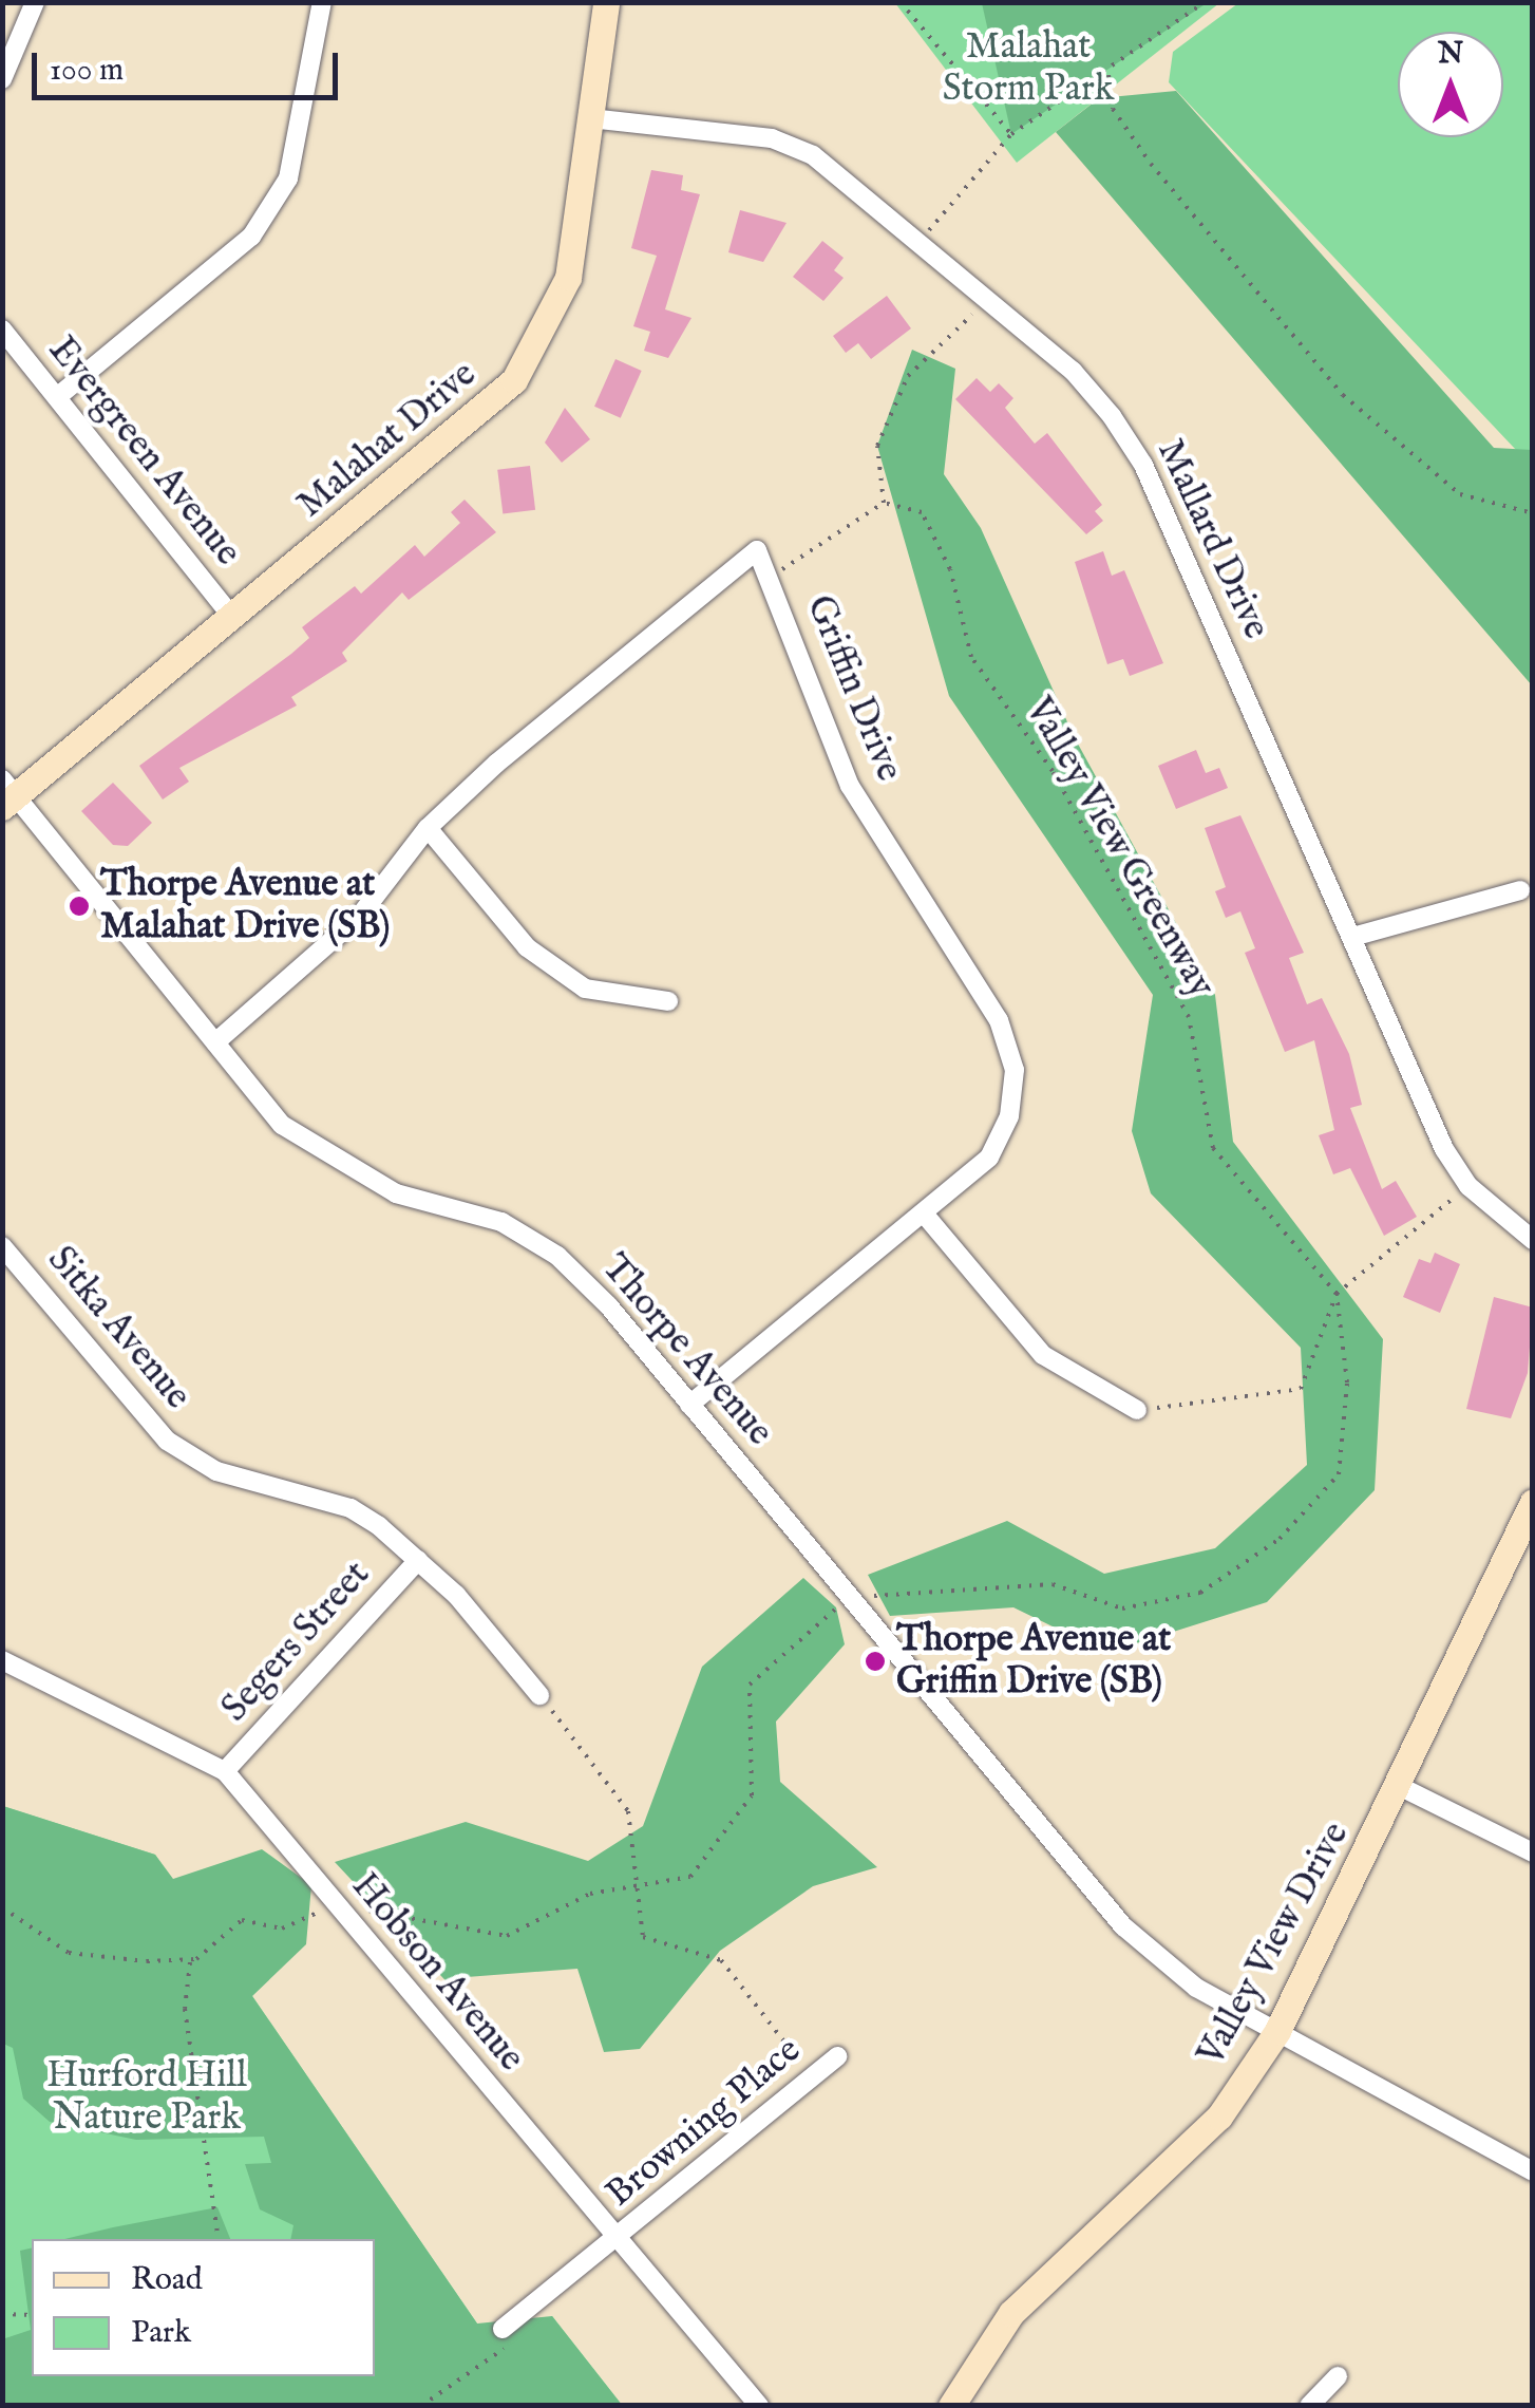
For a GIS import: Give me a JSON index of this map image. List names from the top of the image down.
{
  "streets": {
    "street": [
      "Malahat Drive",
      "Evergreen Avenue",
      "Mallard Drive",
      "Griffin Drive",
      "Sitka Avenue",
      "Thorpe Avenue",
      "Segers Street",
      "Valley View Drive",
      "Hobson Avenue",
      "Browning Place"
    ],
    "path": ["Valley View Greenway"]
  },
  "crossings": [
    ["Malahat Drive", "Evergreen Avenue"],
    ["Malahat Drive", "Mallard Drive"],
    ["Malahat Drive", "Thorpe Avenue"],
    ["Griffin Drive", "Thorpe Avenue"],
    ["Sitka Avenue", "Segers Street"],
    ["Thorpe Avenue", "Valley View Drive"],
    ["Segers Street", "Hobson Avenue"],
    ["Hobson Avenue", "Browning Place"]
  ],
  "parks": ["Malahat Storm Park", "Hurford Hill Nature Park"],
  "places": ["Thorpe Avenue at Malahat Drive (SB)", "Thorpe Avenue at Griffin Drive (SB)"],
  "legend": ["Road", "Park"],
  "scale_bar": "100 m",
  "north": "top"
}
